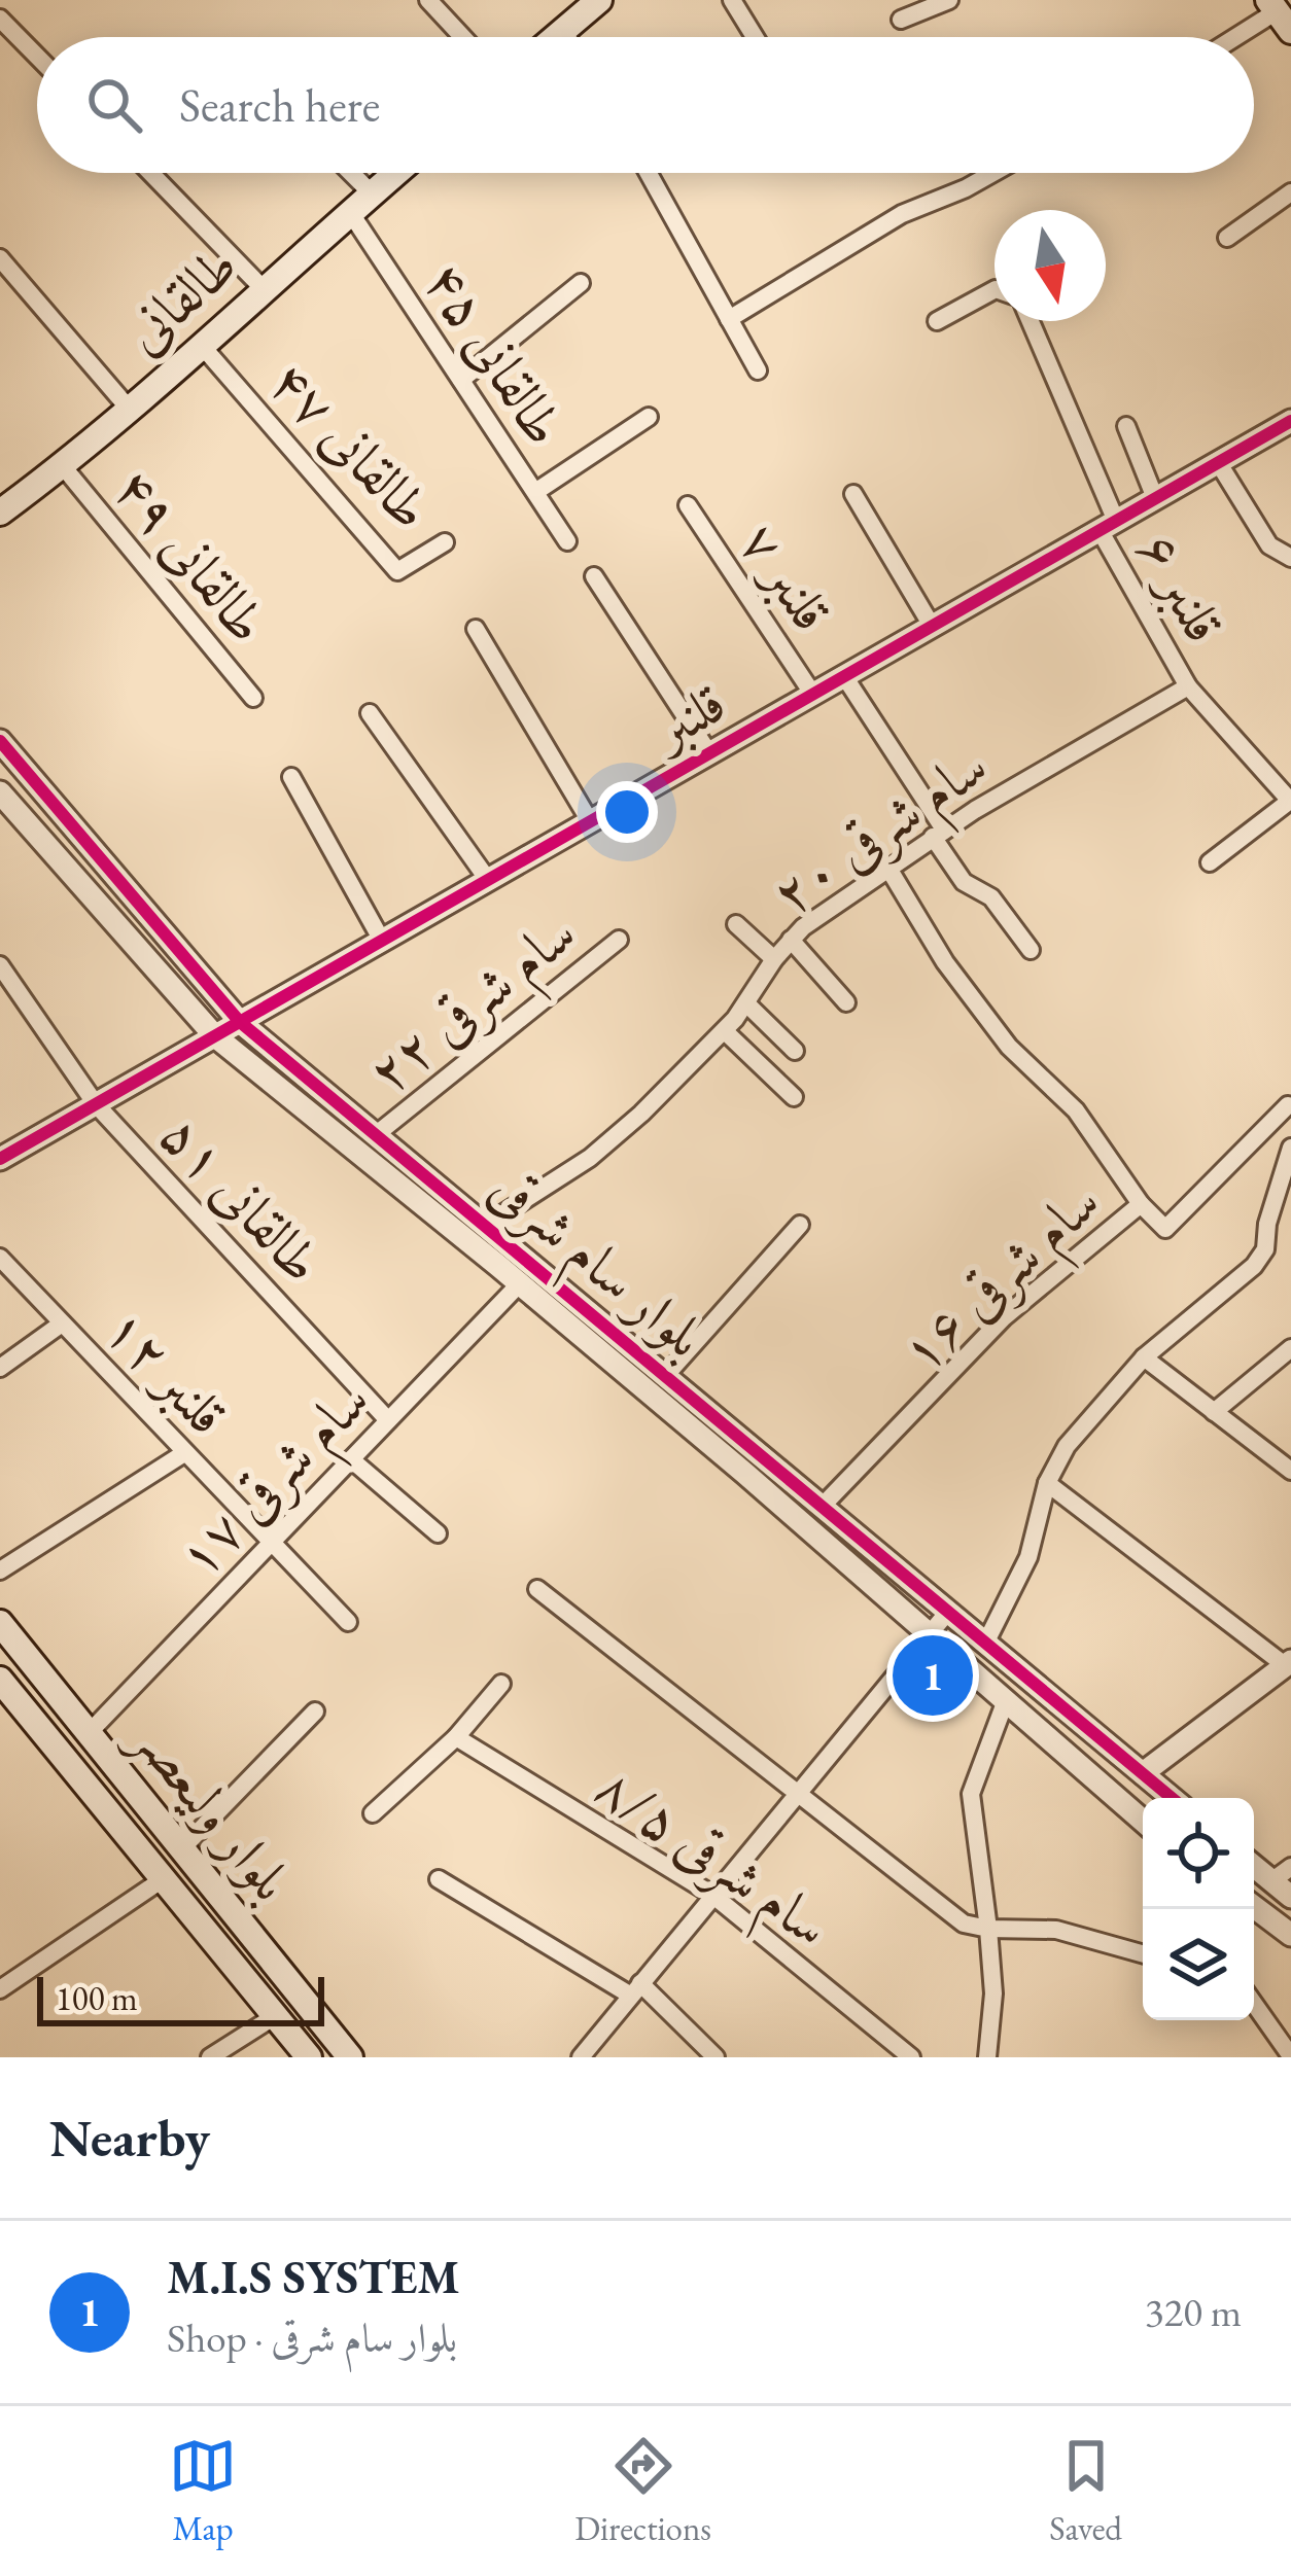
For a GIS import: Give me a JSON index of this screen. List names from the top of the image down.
{
  "streets": {
    "main road": ["طالقانی", "بلوار ولیعصر"],
    "street": [
      "طالقانی ۴۵",
      "طالقانی ۴۷",
      "طالقانی ۴۹",
      "قلنبر ۷",
      "قلنبر ۶",
      "قلنبر",
      "سام شرقی ۲۰",
      "سام شرقی ۲۲",
      "طالقانی ۵۱",
      "بلوار سام شرقی",
      "سام شرقی ۱۶",
      "قلنبر ۱۲",
      "سام شرقی ۱۷",
      "سام شرقی ۸/۵"
    ]
  },
  "crossings": [
    ["طالقانی", "طالقانی ۴۵"],
    ["طالقانی", "طالقانی ۴۷"],
    ["طالقانی", "طالقانی ۴۹"],
    ["قلنبر ۷", "قلنبر"],
    ["قلنبر ۶", "قلنبر"],
    ["قلنبر ۶", "سام شرقی ۲۰"],
    ["قلنبر", "طالقانی ۵۱"],
    ["قلنبر", "بلوار سام شرقی"],
    ["سام شرقی ۲۰", "بلوار سام شرقی"],
    ["سام شرقی ۲۲", "بلوار سام شرقی"],
    ["طالقانی ۵۱", "سام شرقی ۱۷"],
    ["بلوار سام شرقی", "سام شرقی ۱۶"],
    ["بلوار سام شرقی", "سام شرقی ۱۷"],
    ["قلنبر ۱۲", "سام شرقی ۱۷"],
    ["سام شرقی ۱۷", "بلوار ولیعصر"]
  ],
  "scale_bar": "100 m",
  "north": "bottom",
  "page": {
    "search": "Search here",
    "pins": "1",
    "scale": "100 m",
    "heading": "Nearby",
    "list": [
      {
        "mark": "1",
        "name": "M.I.S SYSTEM",
        "note": "Shop · بلوار سام شرقی",
        "value": "320 m"
      }
    ],
    "nav": ["Map", "Directions", "Saved"]
  }
}
